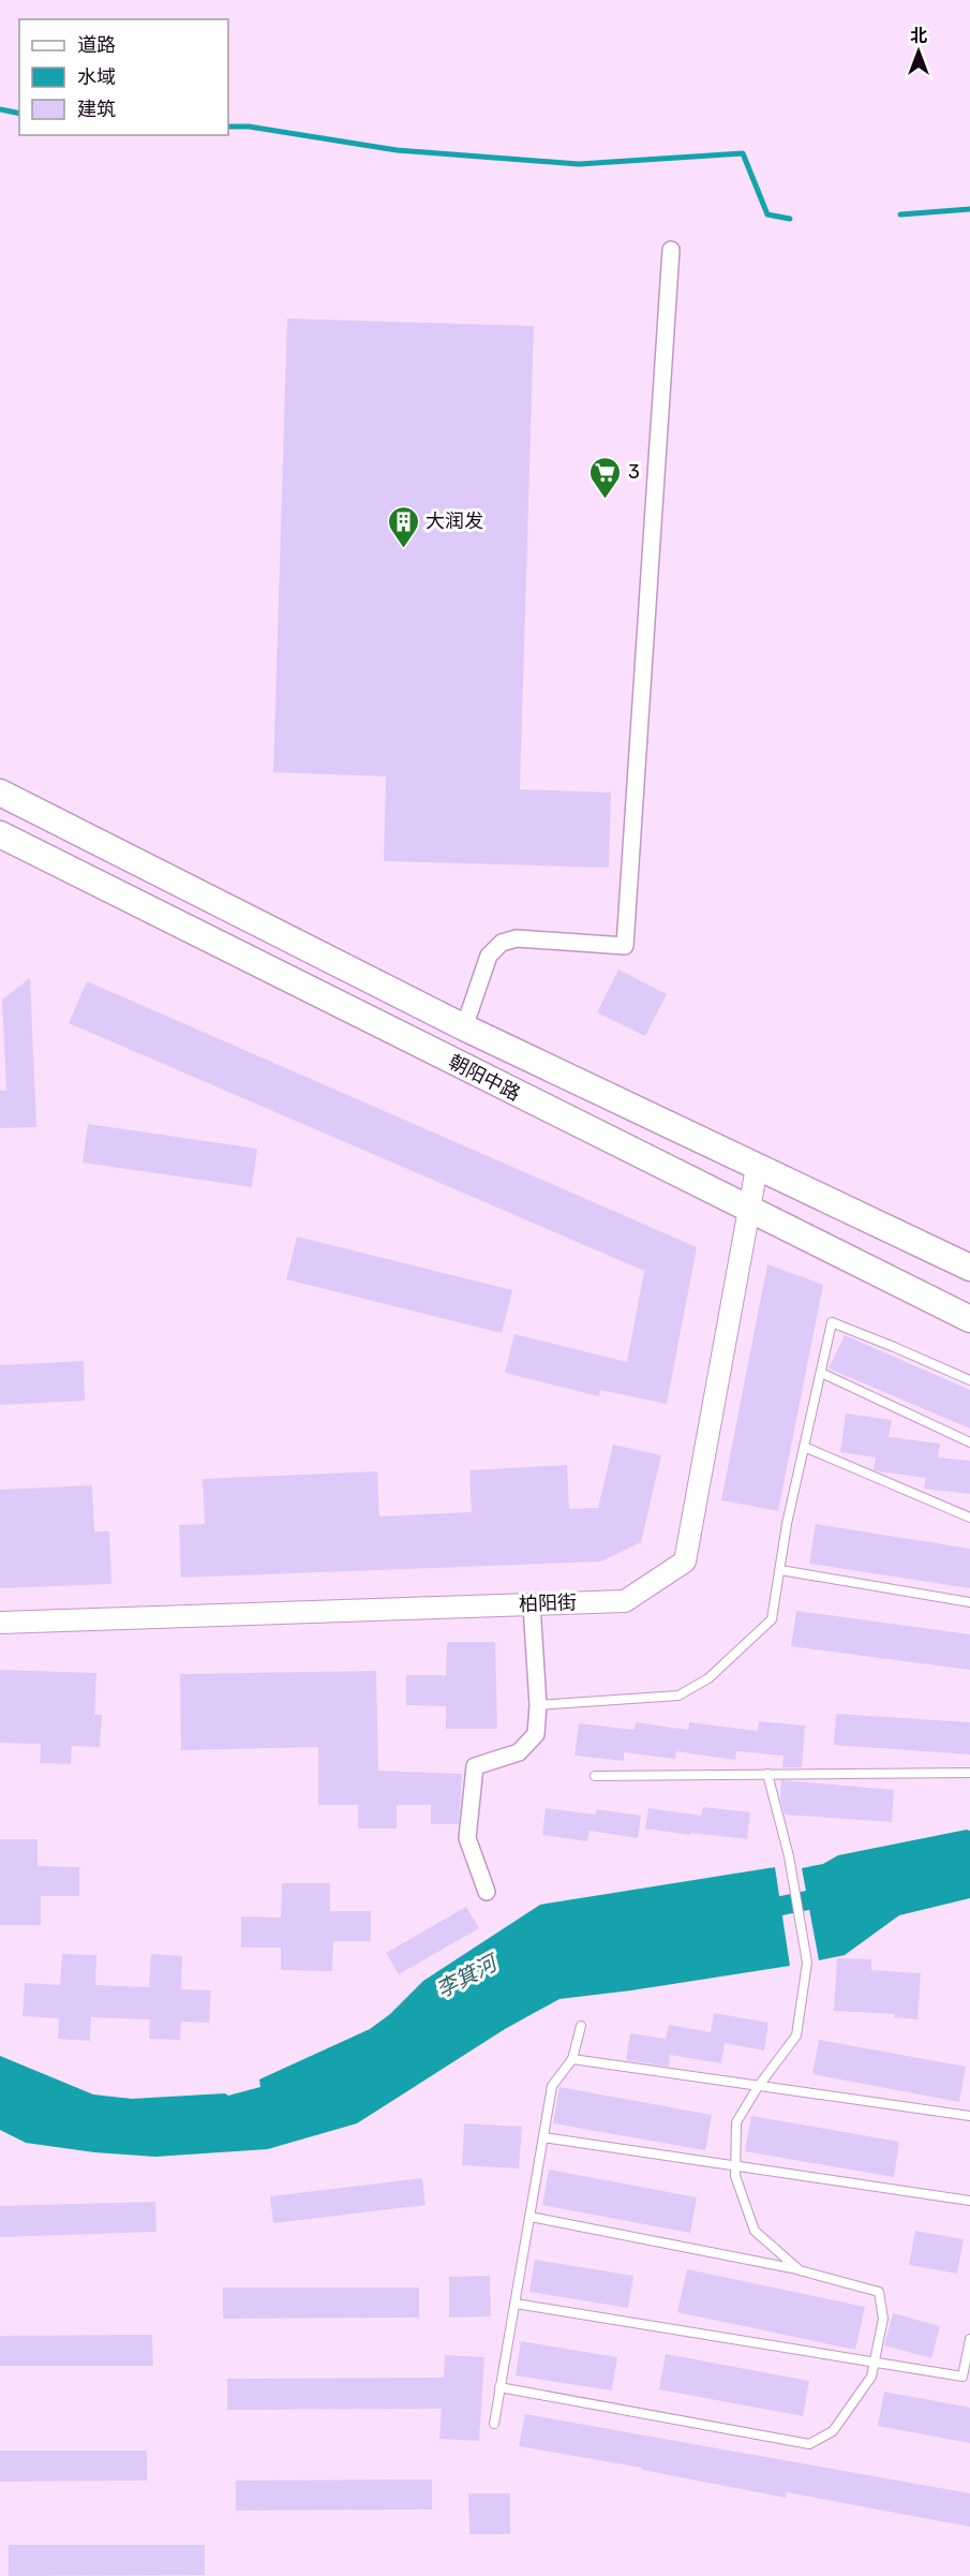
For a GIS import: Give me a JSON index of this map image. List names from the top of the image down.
{
  "streets": {
    "main road": ["朝阳中路"],
    "street": ["柏阳街"]
  },
  "crossings": [
    ["朝阳中路", "柏阳街"]
  ],
  "water": ["李箕河"],
  "places": {
    "supermarket": ["3"],
    "building": ["大润发"]
  },
  "legend": ["道路", "水域", "建筑"],
  "north": "top"
}
